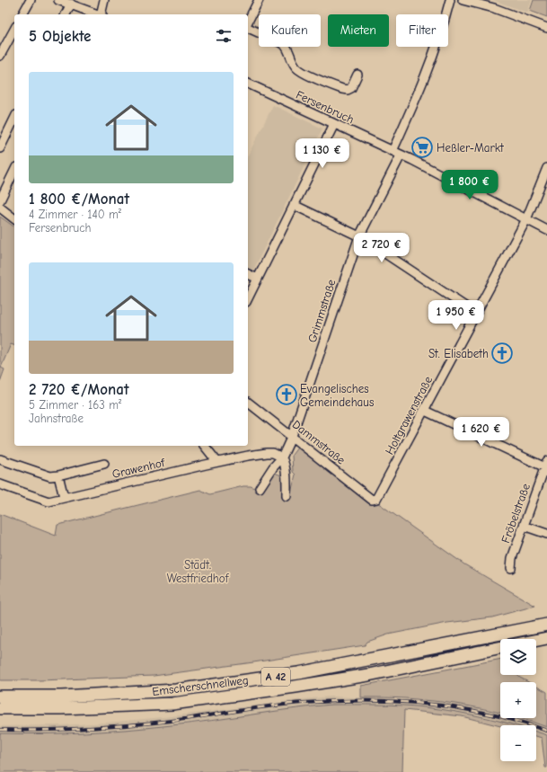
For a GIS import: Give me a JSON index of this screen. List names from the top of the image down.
{
  "streets": {
    "highway": ["A 42", "Emscherschnellweg"],
    "street": [
      "Fersenbruch",
      "Grimmstraße",
      "Holtgrawenstraße",
      "Dammstraße",
      "Grawenhof",
      "Fröbelstraße"
    ]
  },
  "crossings": [
    ["Fersenbruch", "Grimmstraße"],
    ["Fersenbruch", "Holtgrawenstraße"],
    ["Grimmstraße", "Dammstraße"],
    ["Grimmstraße", "Grawenhof"],
    ["Holtgrawenstraße", "Dammstraße"]
  ],
  "parks": ["Städt. Westfriedhof"],
  "places": {
    "supermarket": ["Heßler-Markt"],
    "church": ["St. Elisabeth", "Evangelisches Gemeindehaus"]
  },
  "page": {
    "chip": ["Kaufen", "Mieten", "Filter"],
    "heading": "5 Objekte",
    "list": [
      {
        "name": "1 800 €/Monat",
        "note": "4 Zimmer · 140 m² · Fersenbruch"
      },
      {
        "name": "2 720 €/Monat",
        "note": "5 Zimmer · 163 m² · Jahnstraße"
      }
    ],
    "price": [
      "1 130 €",
      "1 800 €",
      "2 720 €",
      "1 950 €",
      "1 620 €"
    ],
    "map_buttons": ["+", "−"]
  }
}
